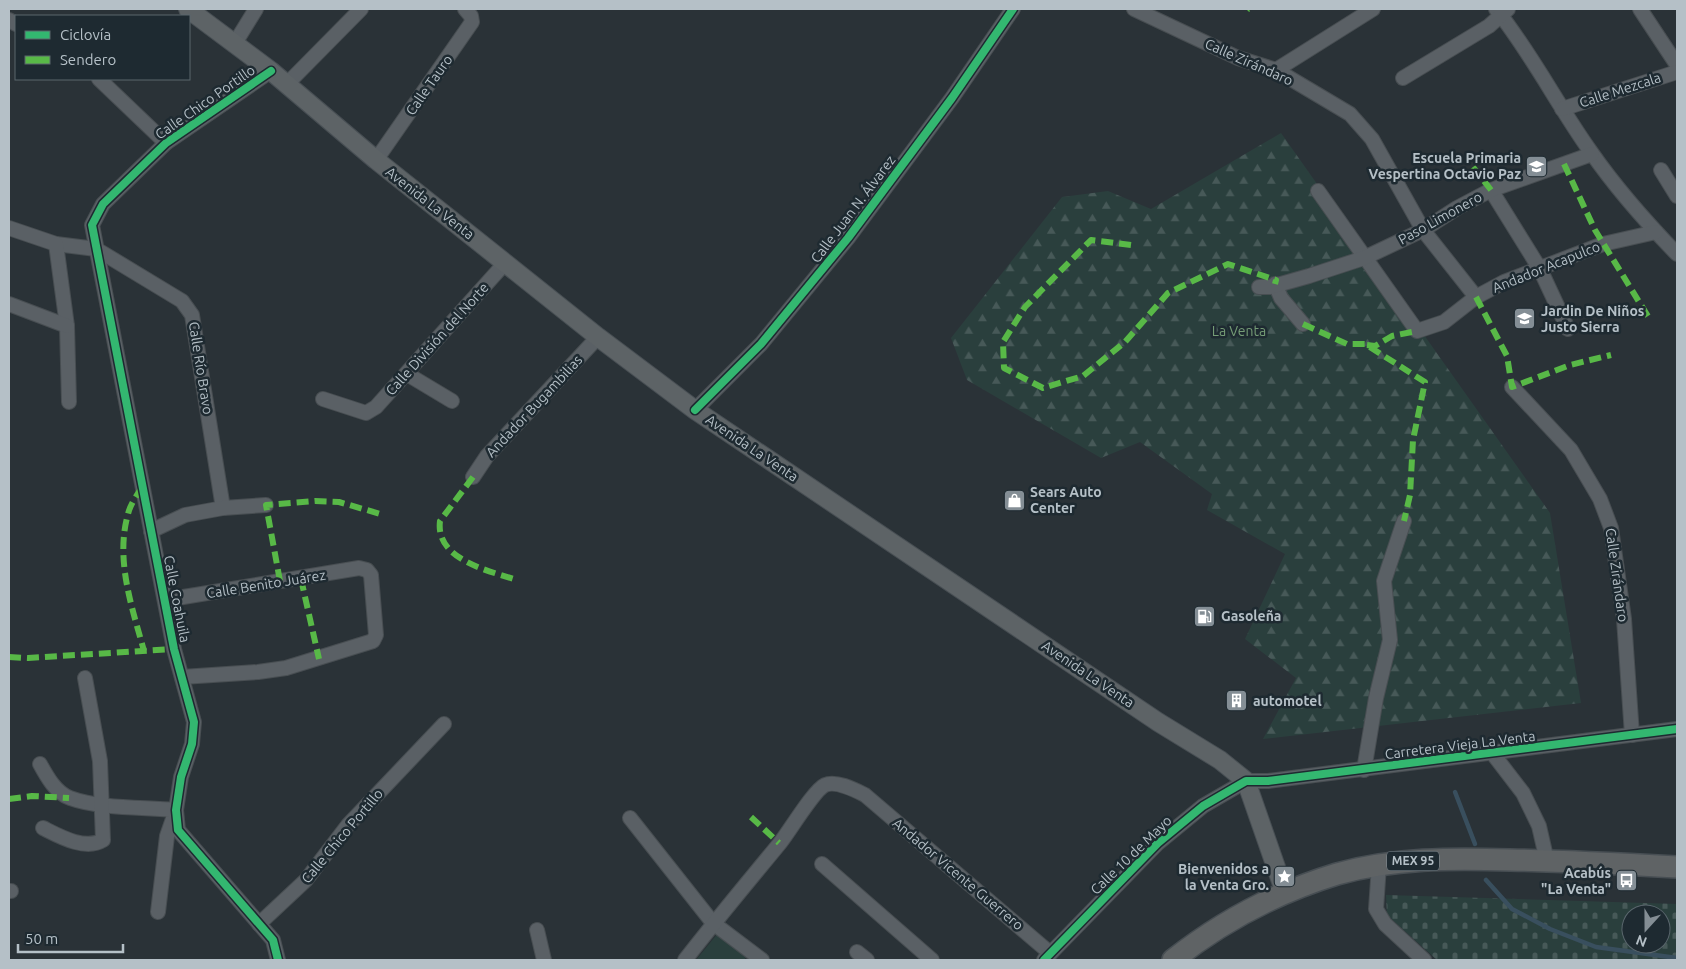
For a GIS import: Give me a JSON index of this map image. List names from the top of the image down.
{
  "streets": {
    "highway": ["MEX 95"],
    "main road": ["Avenida La Venta"],
    "street": [
      "Calle Zirándaro",
      "Calle Tauro",
      "Calle Mezcala",
      "Calle Chico Portillo",
      "Calle Juan N. Álvarez",
      "Paso Limonero",
      "Andador Acapulco",
      "Calle División del Norte",
      "Calle Río Bravo",
      "Andador Bugambilias",
      "Calle Benito Juárez",
      "Calle Coahuila",
      "Carretera Vieja La Venta",
      "Calle 10 de Mayo",
      "Andador Vicente Guerrero"
    ]
  },
  "crossings": [
    ["Calle Zirándaro", "Paso Limonero"],
    ["Calle Zirándaro", "Andador Acapulco"],
    ["Calle Zirándaro", "Carretera Vieja La Venta"],
    ["Calle Tauro", "Avenida La Venta"],
    ["Calle Chico Portillo", "Avenida La Venta"],
    ["Calle Chico Portillo", "Calle Río Bravo"],
    ["Calle Chico Portillo", "Calle Coahuila"],
    ["Avenida La Venta", "Calle Juan N. Álvarez"],
    ["Avenida La Venta", "Calle División del Norte"],
    ["Avenida La Venta", "Andador Bugambilias"],
    ["Avenida La Venta", "Carretera Vieja La Venta"],
    ["Avenida La Venta", "Calle 10 de Mayo"],
    ["Paso Limonero", "Andador Acapulco"],
    ["Calle Río Bravo", "Calle Coahuila"],
    ["Calle Benito Juárez", "Calle Coahuila"],
    ["Carretera Vieja La Venta", "Calle 10 de Mayo"],
    ["Calle 10 de Mayo", "Andador Vicente Guerrero"]
  ],
  "parks": ["La Venta"],
  "places": {
    "school or university": ["Escuela Primaria Vespertina Octavio Paz", "Jardin De Niños Justo Sierra"],
    "shop": ["Sears Auto Center"],
    "fuel station": ["Gasoleña"],
    "building": ["automotel"],
    "place": ["Bienvenidos a la Venta Gro."],
    "bus stop": ["Acabús \"La Venta\""]
  },
  "legend": ["Ciclovía", "Sendero"],
  "scale_bar": "50 m",
  "north": "bottom"
}
